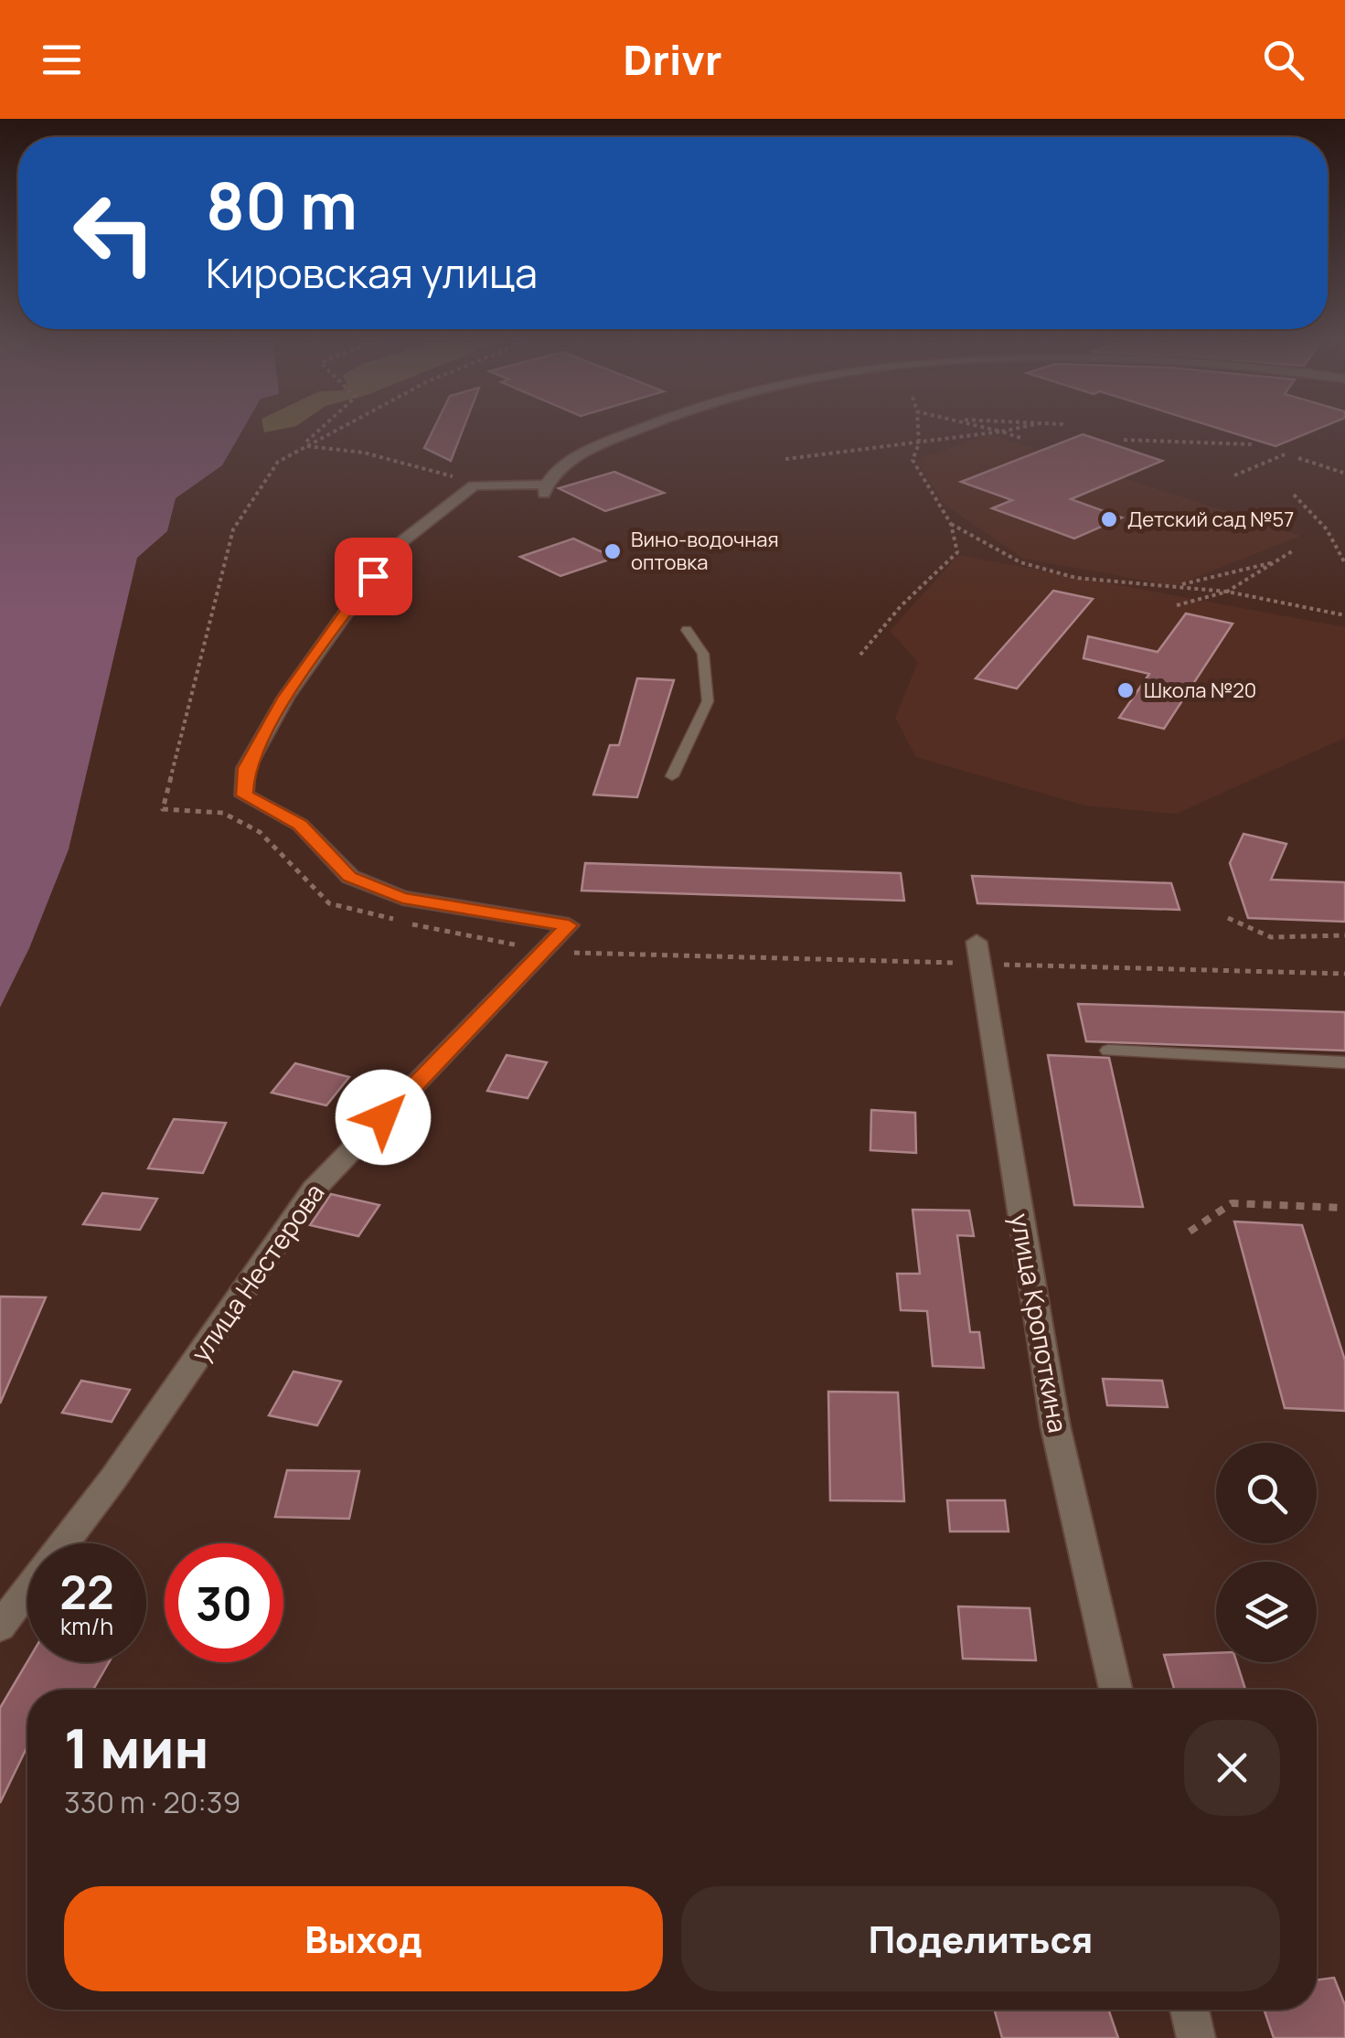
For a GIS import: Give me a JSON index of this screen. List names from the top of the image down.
{
  "streets": {
    "street": ["улица Нестерова", "улица Кропоткина"]
  },
  "places": ["Детский сад №57", "Вино-водочная оптовка", "Школа №20"],
  "page": {
    "header": "Drivr",
    "turn": ["80 m", "Кировская улица"],
    "speed": "22 km/h",
    "limit": "30",
    "heading": ["1 мин", "330 m · 20:39"],
    "buttons": ["Выход", "Поделиться"]
  }
}
